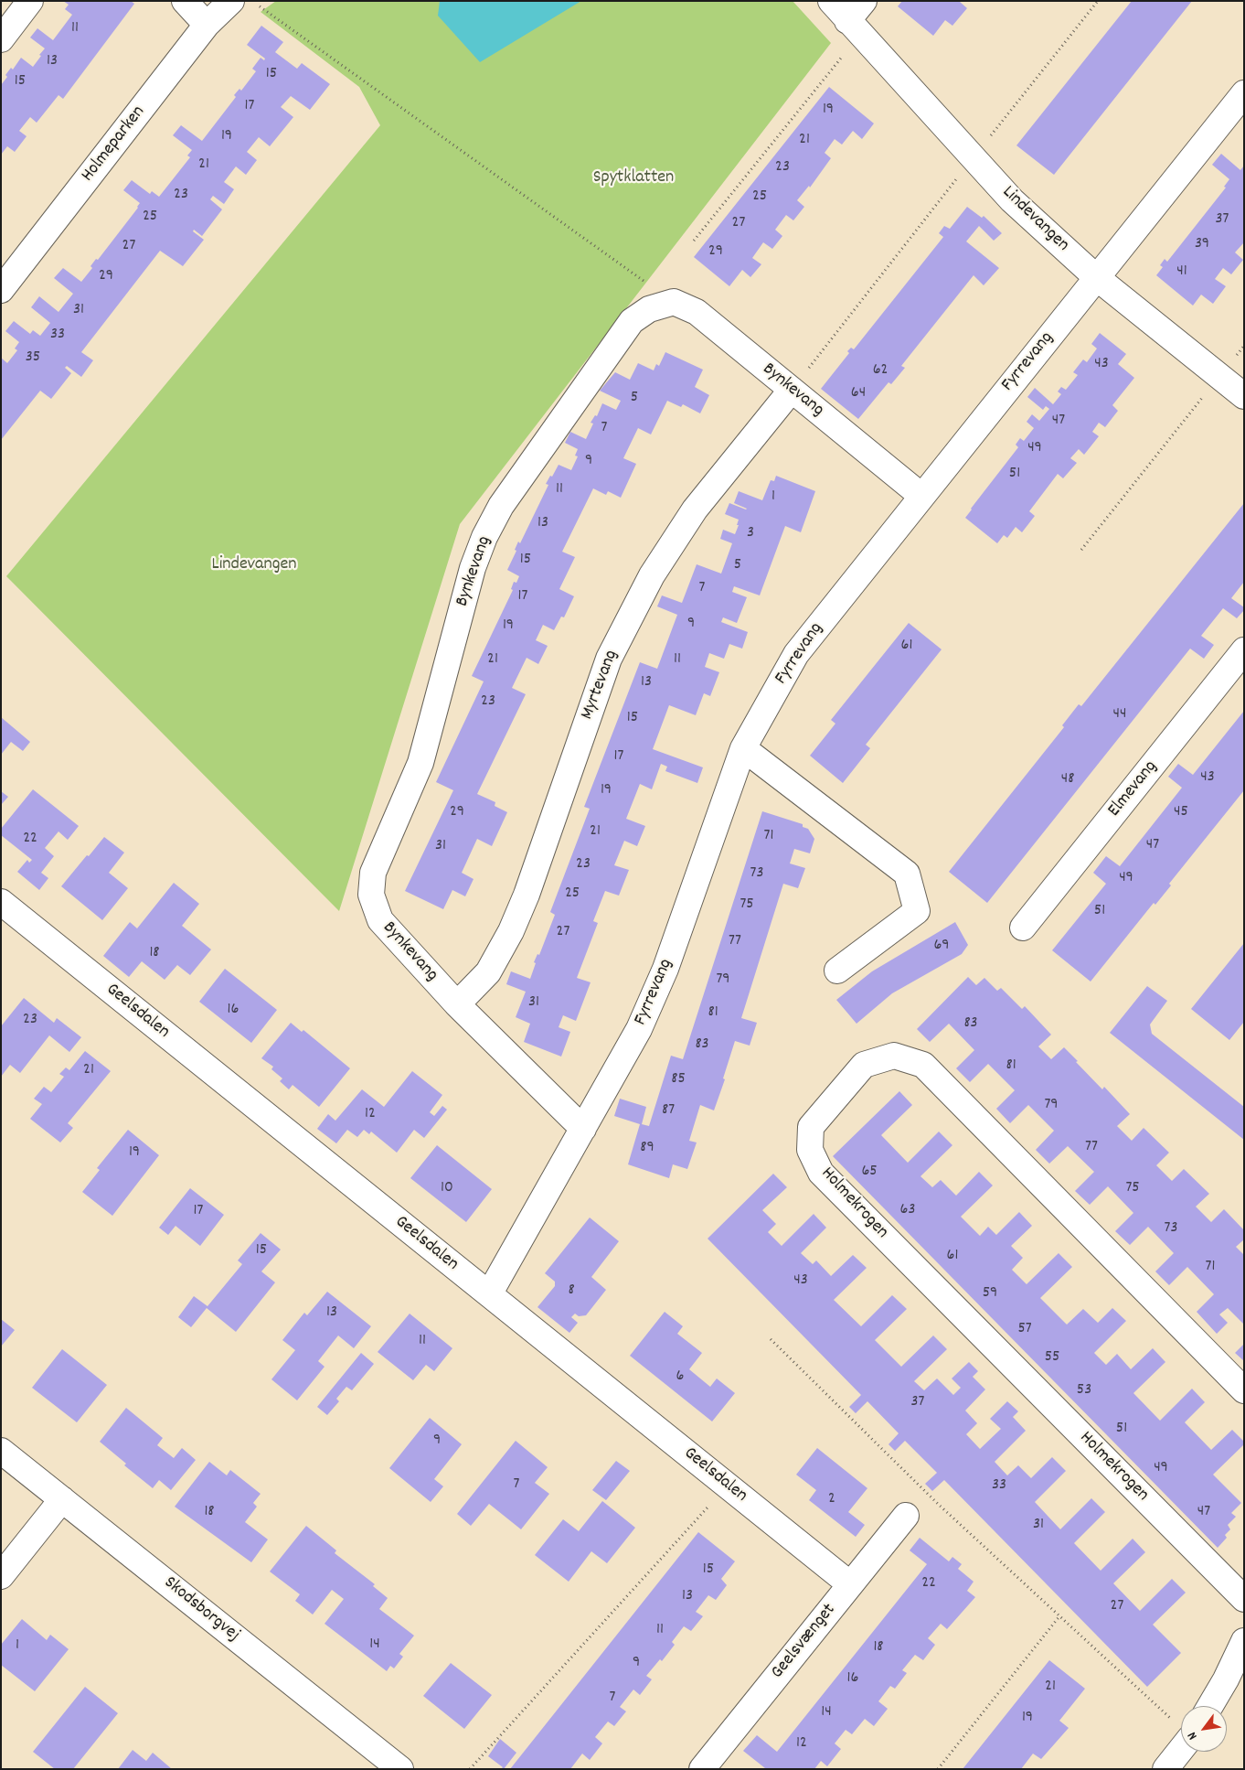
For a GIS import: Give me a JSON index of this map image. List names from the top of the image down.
{
  "streets": {
    "street": [
      "Holmeparken",
      "Lindevangen",
      "Fyrrevang",
      "Bynkevang",
      "Myrtevang",
      "Elmevang",
      "Geelsdalen",
      "Holmekrogen",
      "Skodsborgvej",
      "Geelsvænget"
    ]
  },
  "crossings": [
    ["Lindevangen", "Fyrrevang"],
    ["Fyrrevang", "Bynkevang"],
    ["Fyrrevang", "Geelsdalen"],
    ["Bynkevang", "Myrtevang"],
    ["Geelsdalen", "Geelsvænget"]
  ],
  "parks": ["Spytklatten", "Lindevangen"],
  "house_numbers": [
    "11",
    "13",
    "15",
    "15",
    "17",
    "19",
    "19",
    "21",
    "21",
    "23",
    "23",
    "25",
    "25",
    "37",
    "27",
    "39",
    "27",
    "29",
    "41",
    "29",
    "31",
    "33",
    "35",
    "43",
    "62",
    "64",
    "5",
    "47",
    "7",
    "49",
    "9",
    "51",
    "11",
    "1",
    "13",
    "3",
    "15",
    "5",
    "7",
    "17",
    "9",
    "19",
    "61",
    "21",
    "11",
    "13",
    "23",
    "44",
    "15",
    "17",
    "43",
    "48",
    "19",
    "29",
    "45",
    "21",
    "71",
    "22",
    "47",
    "31",
    "23",
    "73",
    "49",
    "25",
    "75",
    "51",
    "27",
    "77",
    "69",
    "18",
    "79",
    "31",
    "16",
    "81",
    "23",
    "83",
    "83",
    "81",
    "21",
    "85",
    "79",
    "87",
    "12",
    "77",
    "89",
    "19",
    "65",
    "10",
    "75",
    "63",
    "17",
    "73",
    "15",
    "61",
    "71",
    "43",
    "8",
    "59",
    "13",
    "57",
    "11",
    "55",
    "6",
    "53",
    "37",
    "51",
    "9",
    "49",
    "7",
    "33",
    "2",
    "18",
    "47",
    "31",
    "15",
    "22",
    "13",
    "27",
    "11",
    "14",
    "1",
    "18",
    "9",
    "16",
    "21",
    "7",
    "14",
    "19",
    "12"
  ],
  "north": "bottom left"
}
